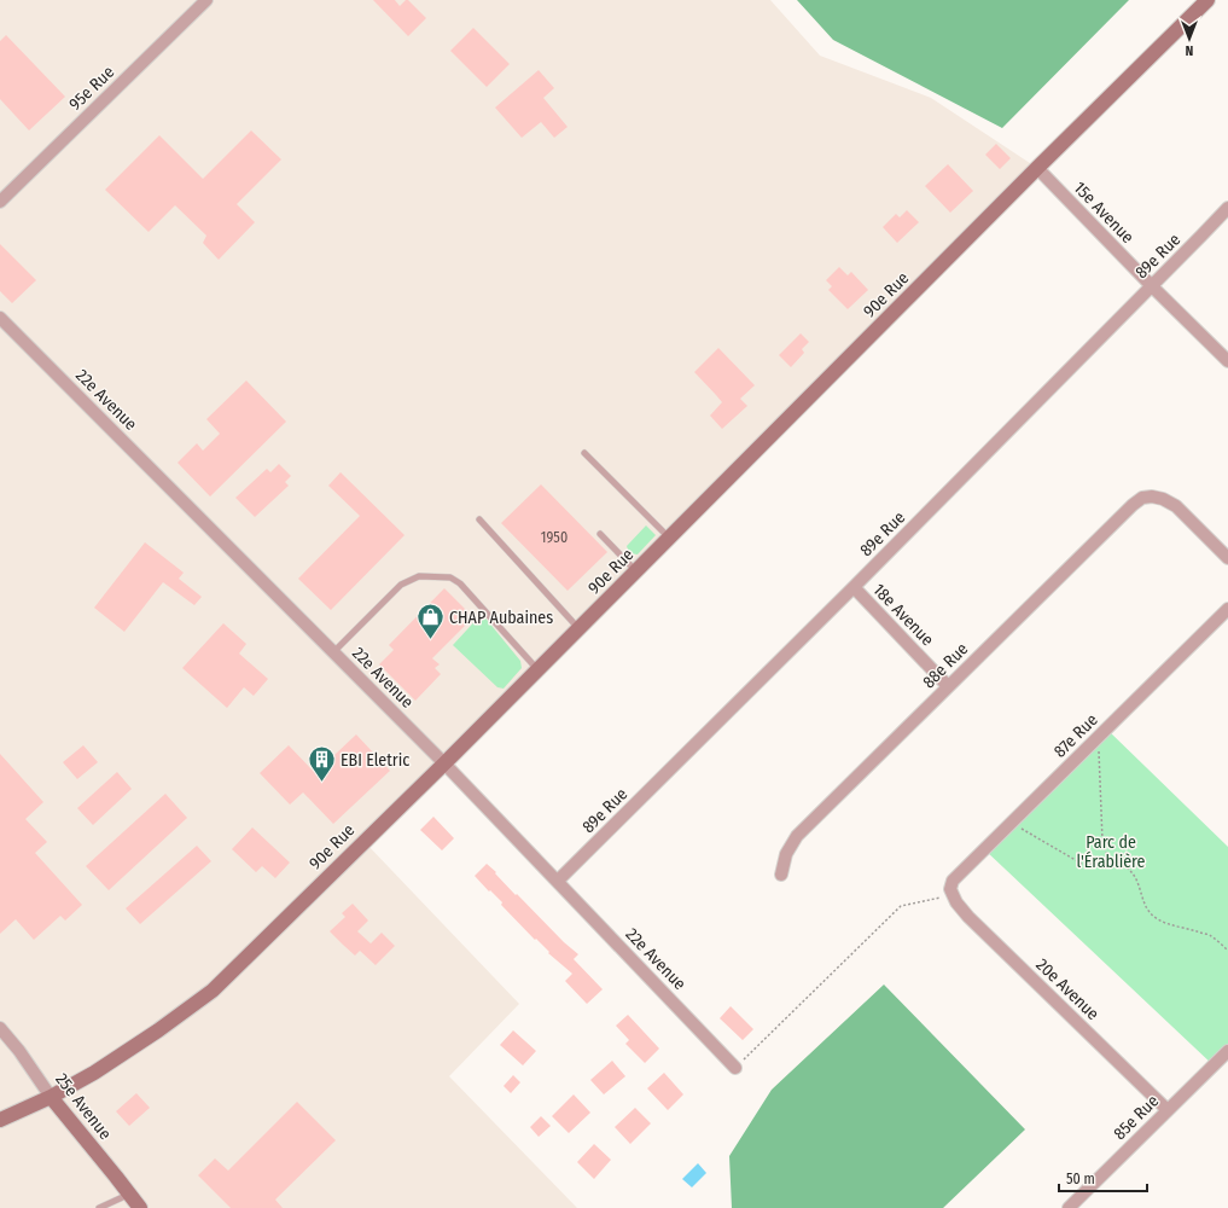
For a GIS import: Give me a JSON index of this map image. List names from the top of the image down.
{
  "streets": {
    "street": [
      "95e Rue",
      "15e Avenue",
      "89e Rue",
      "90e Rue",
      "22e Avenue",
      "18e Avenue",
      "88e Rue",
      "87e Rue",
      "20e Avenue",
      "25e Avenue",
      "85e Rue"
    ]
  },
  "crossings": [
    ["15e Avenue", "89e Rue"],
    ["15e Avenue", "90e Rue"],
    ["89e Rue", "22e Avenue"],
    ["89e Rue", "18e Avenue"],
    ["90e Rue", "22e Avenue"],
    ["90e Rue", "25e Avenue"],
    ["18e Avenue", "88e Rue"],
    ["87e Rue", "20e Avenue"],
    ["20e Avenue", "85e Rue"]
  ],
  "parks": ["Parc de l'Érablière"],
  "places": {
    "shop": ["CHAP Aubaines"],
    "building": ["EBI Eletric"]
  },
  "house_numbers": ["1950"],
  "scale_bar": "50 m",
  "north": "bottom"
}
